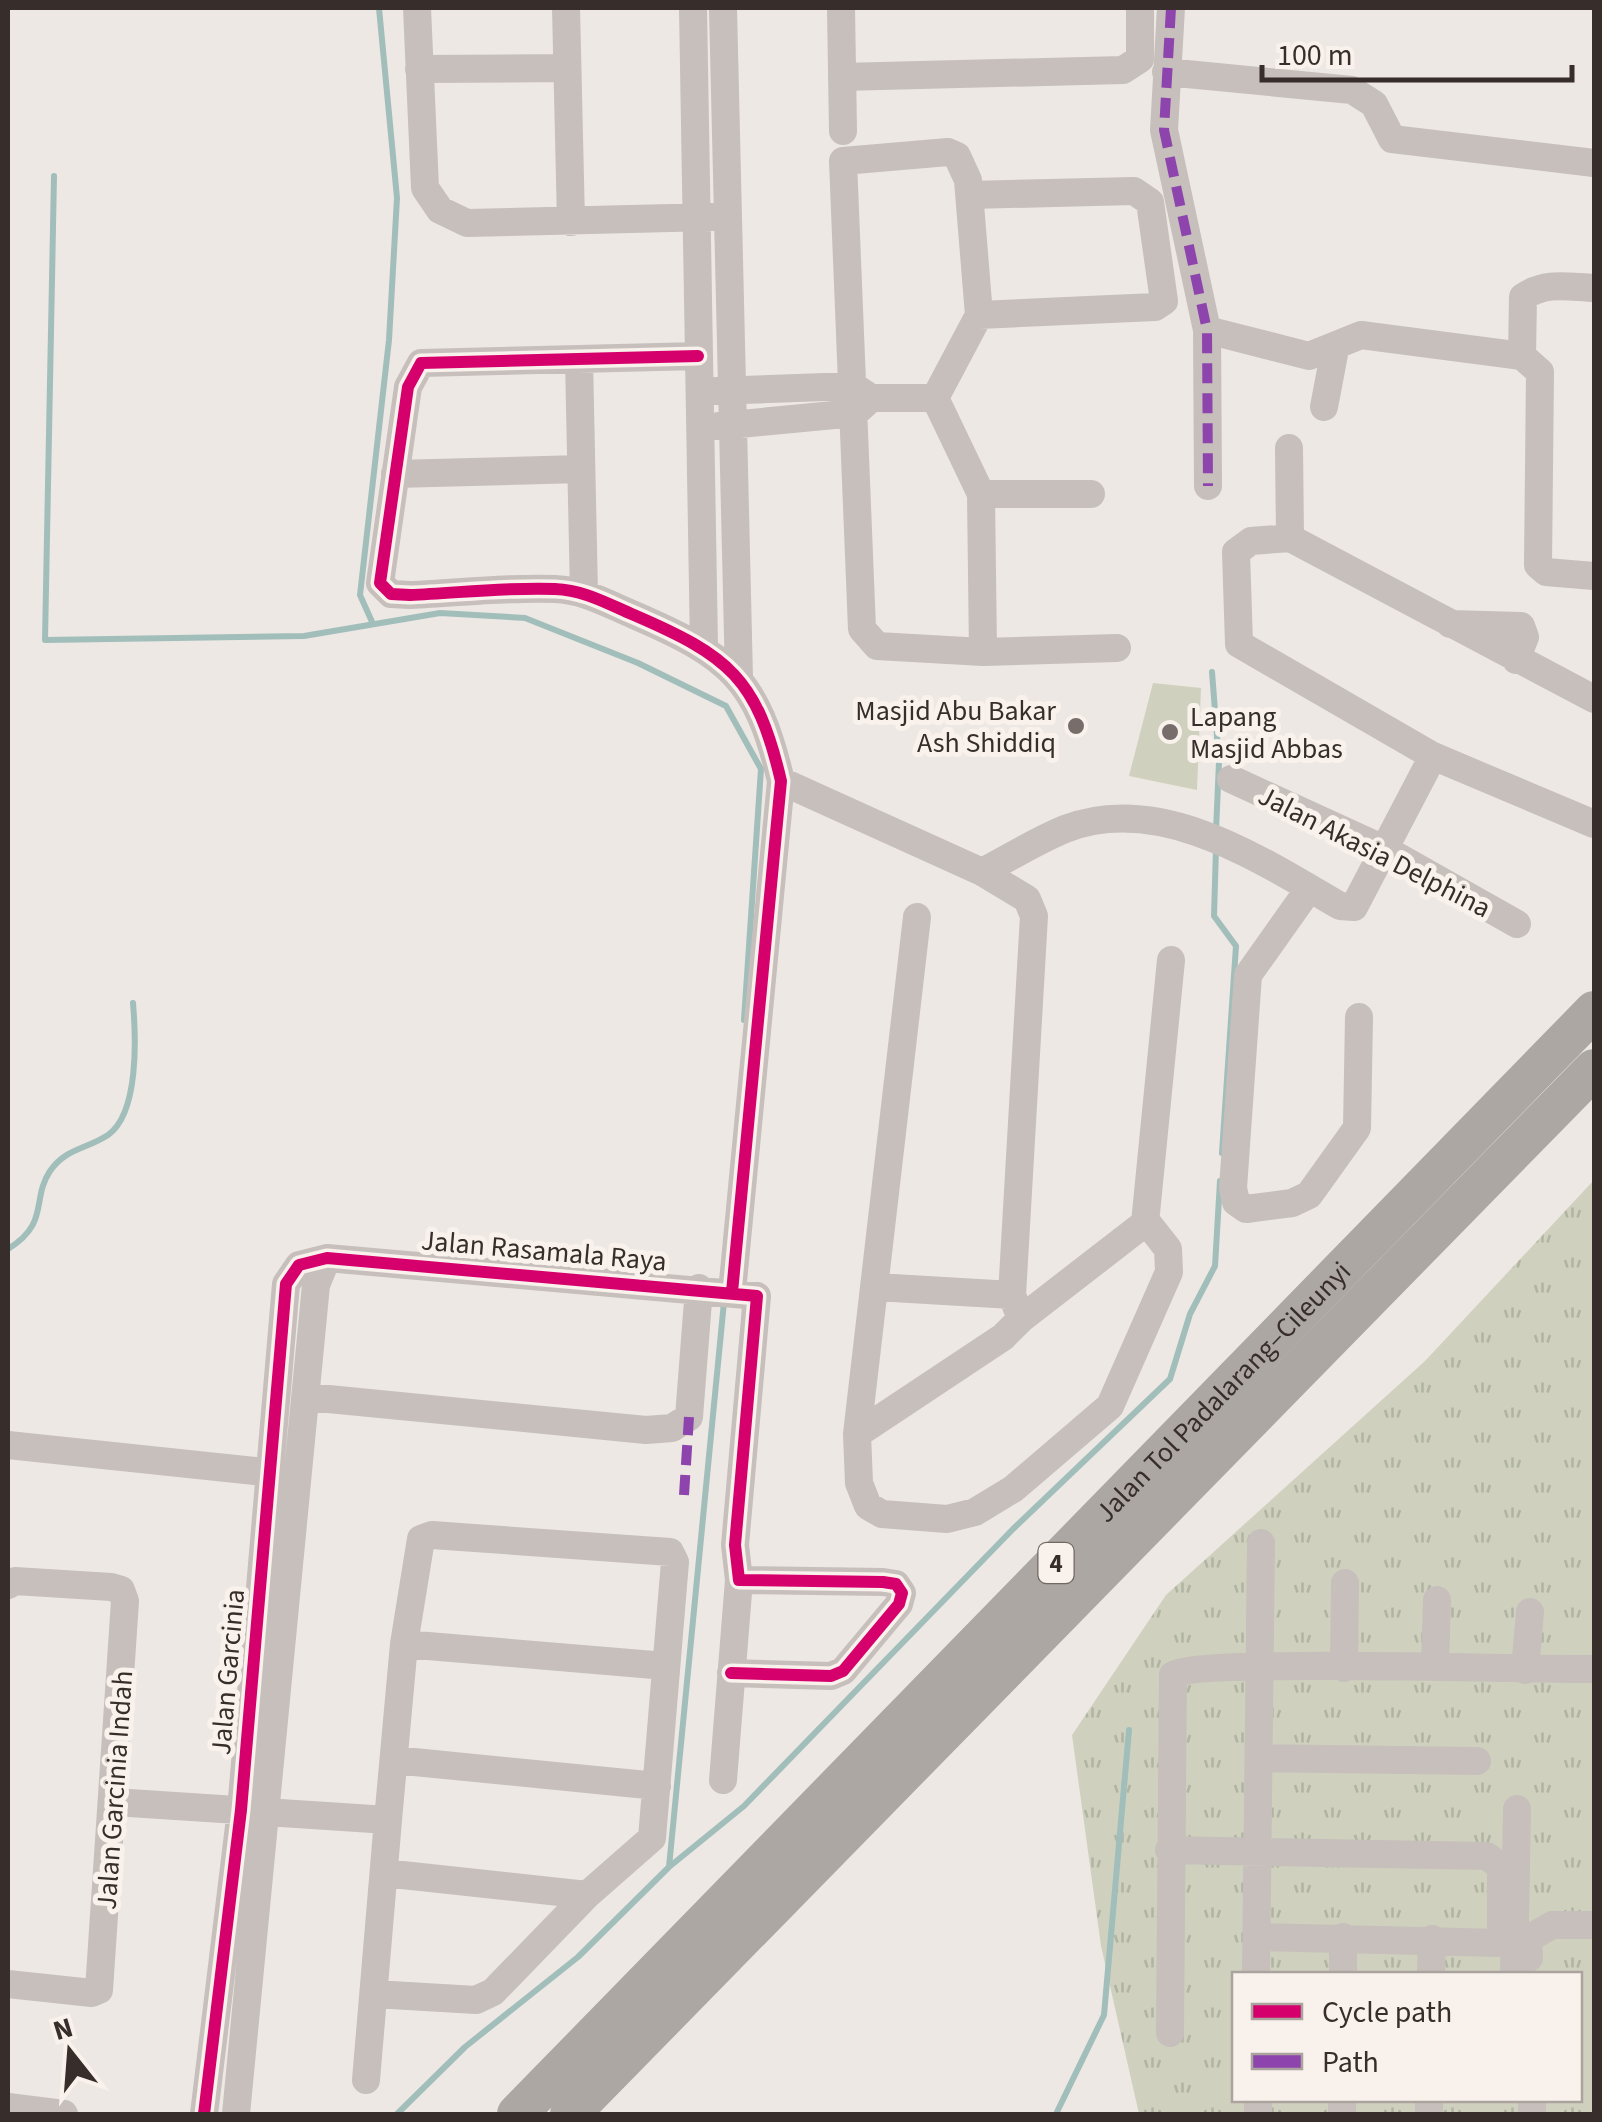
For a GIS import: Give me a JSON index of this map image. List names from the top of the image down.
{
  "streets": {
    "highway": ["Jalan Tol Padalarang–Cileunyi", "4"],
    "street": [
      "Jalan Akasia Delphina",
      "Jalan Rasamala Raya",
      "Jalan Garcinia",
      "Jalan Garcinia Indah"
    ]
  },
  "crossings": [
    ["Jalan Rasamala Raya", "Jalan Garcinia"]
  ],
  "places": ["Masjid Abu Bakar Ash Shiddiq", "Lapang Masjid Abbas"],
  "legend": ["Cycle path", "Path"],
  "scale_bar": "100 m",
  "north": "top"
}
